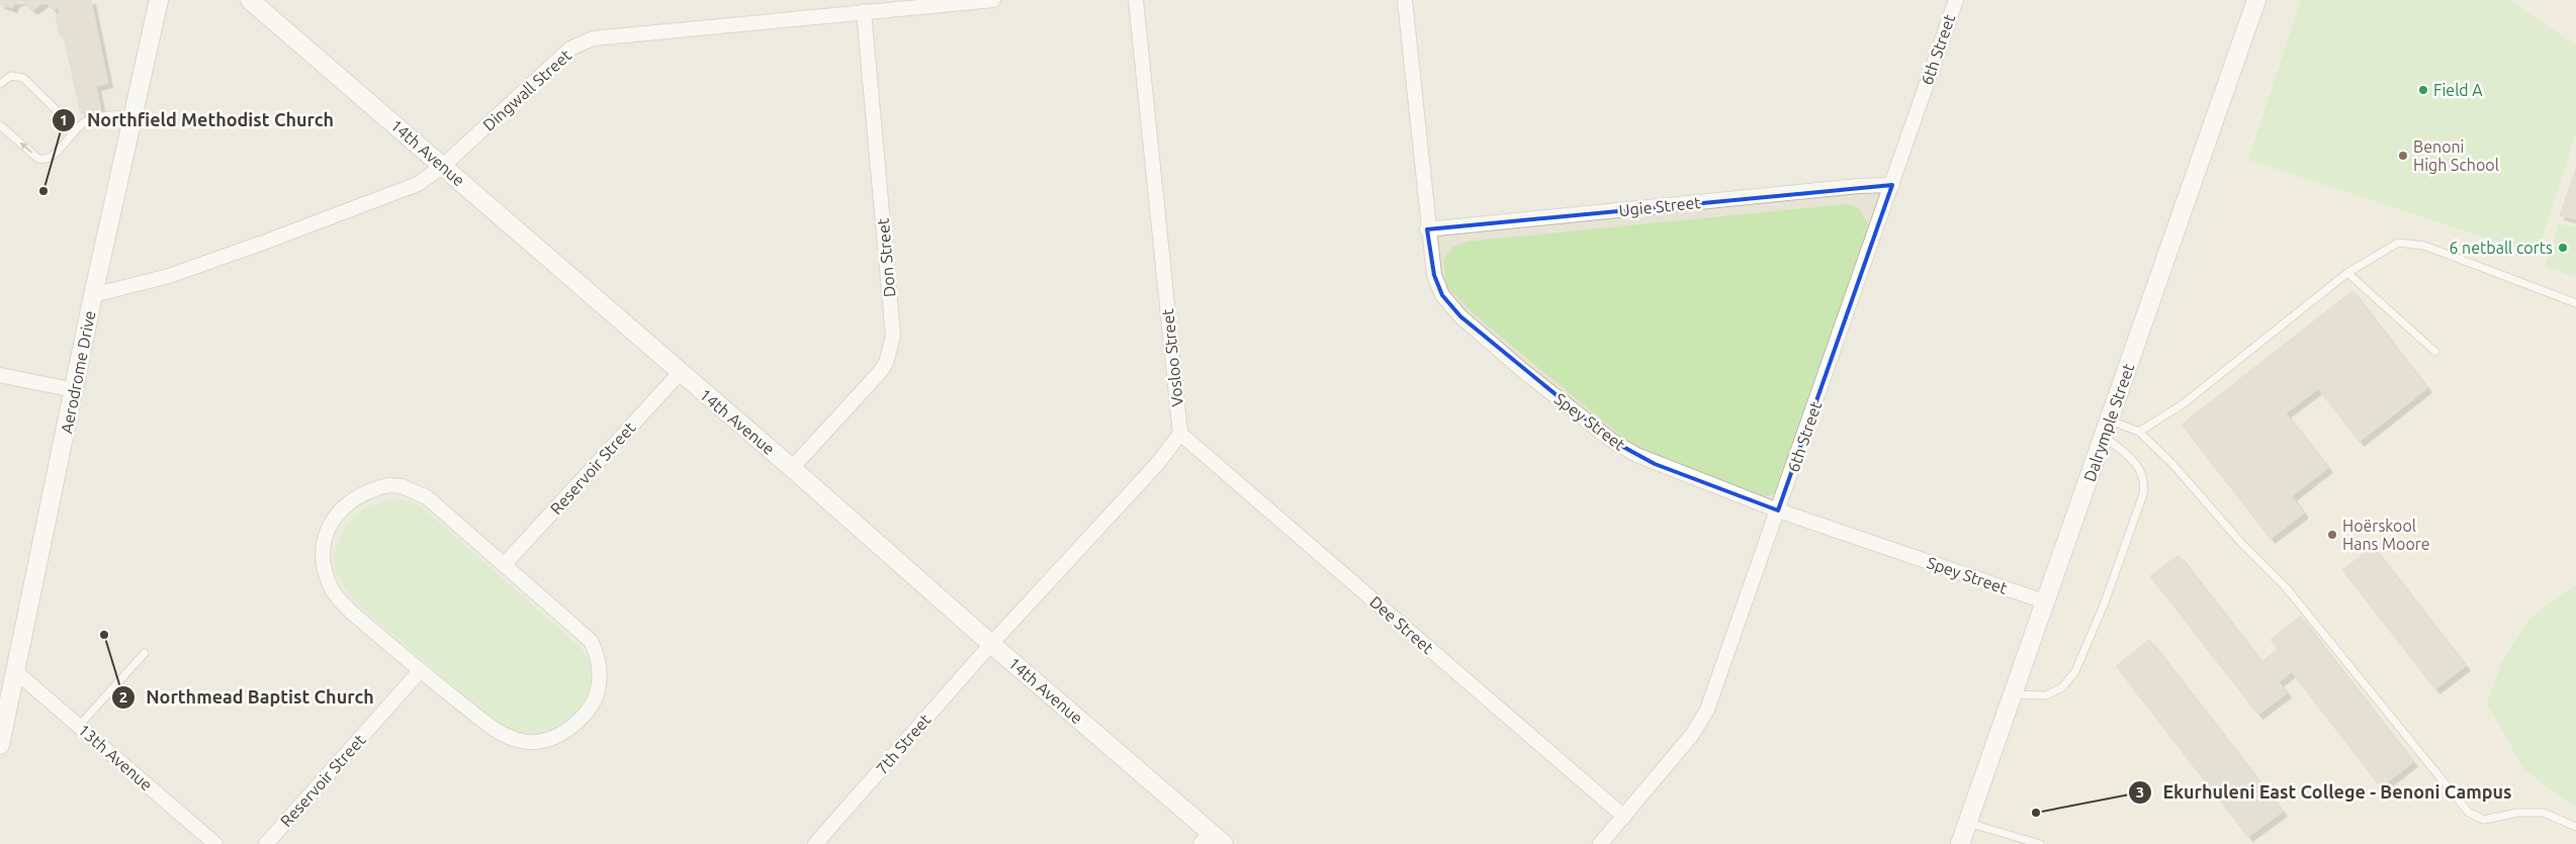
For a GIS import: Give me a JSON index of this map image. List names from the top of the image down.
{
  "streets": {
    "street": [
      "6th Street",
      "Dingwall Street",
      "14th Avenue",
      "Ugie Street",
      "Don Street",
      "Vosloo Street",
      "Aerodrome Drive",
      "Spey Street",
      "Dalrymple Street",
      "Reservoir Street",
      "Dee Street",
      "7th Street",
      "13th Avenue"
    ]
  },
  "crossings": [
    ["6th Street", "Ugie Street"],
    ["6th Street", "Spey Street"],
    ["6th Street", "Dee Street"],
    ["Dingwall Street", "14th Avenue"],
    ["Dingwall Street", "Don Street"],
    ["Dingwall Street", "Aerodrome Drive"],
    ["14th Avenue", "Don Street"],
    ["14th Avenue", "Reservoir Street"],
    ["14th Avenue", "7th Street"],
    ["Ugie Street", "Spey Street"],
    ["Vosloo Street", "Dee Street"],
    ["Aerodrome Drive", "13th Avenue"],
    ["Spey Street", "Dalrymple Street"]
  ],
  "places": [
    "Field A",
    "Benoni High School",
    "Northfield Methodist Church",
    "6 netball corts",
    "Hoërskool Hans Moore",
    "Northmead Baptist Church",
    "Ekurhuleni East College - Benoni Campus"
  ]
}
